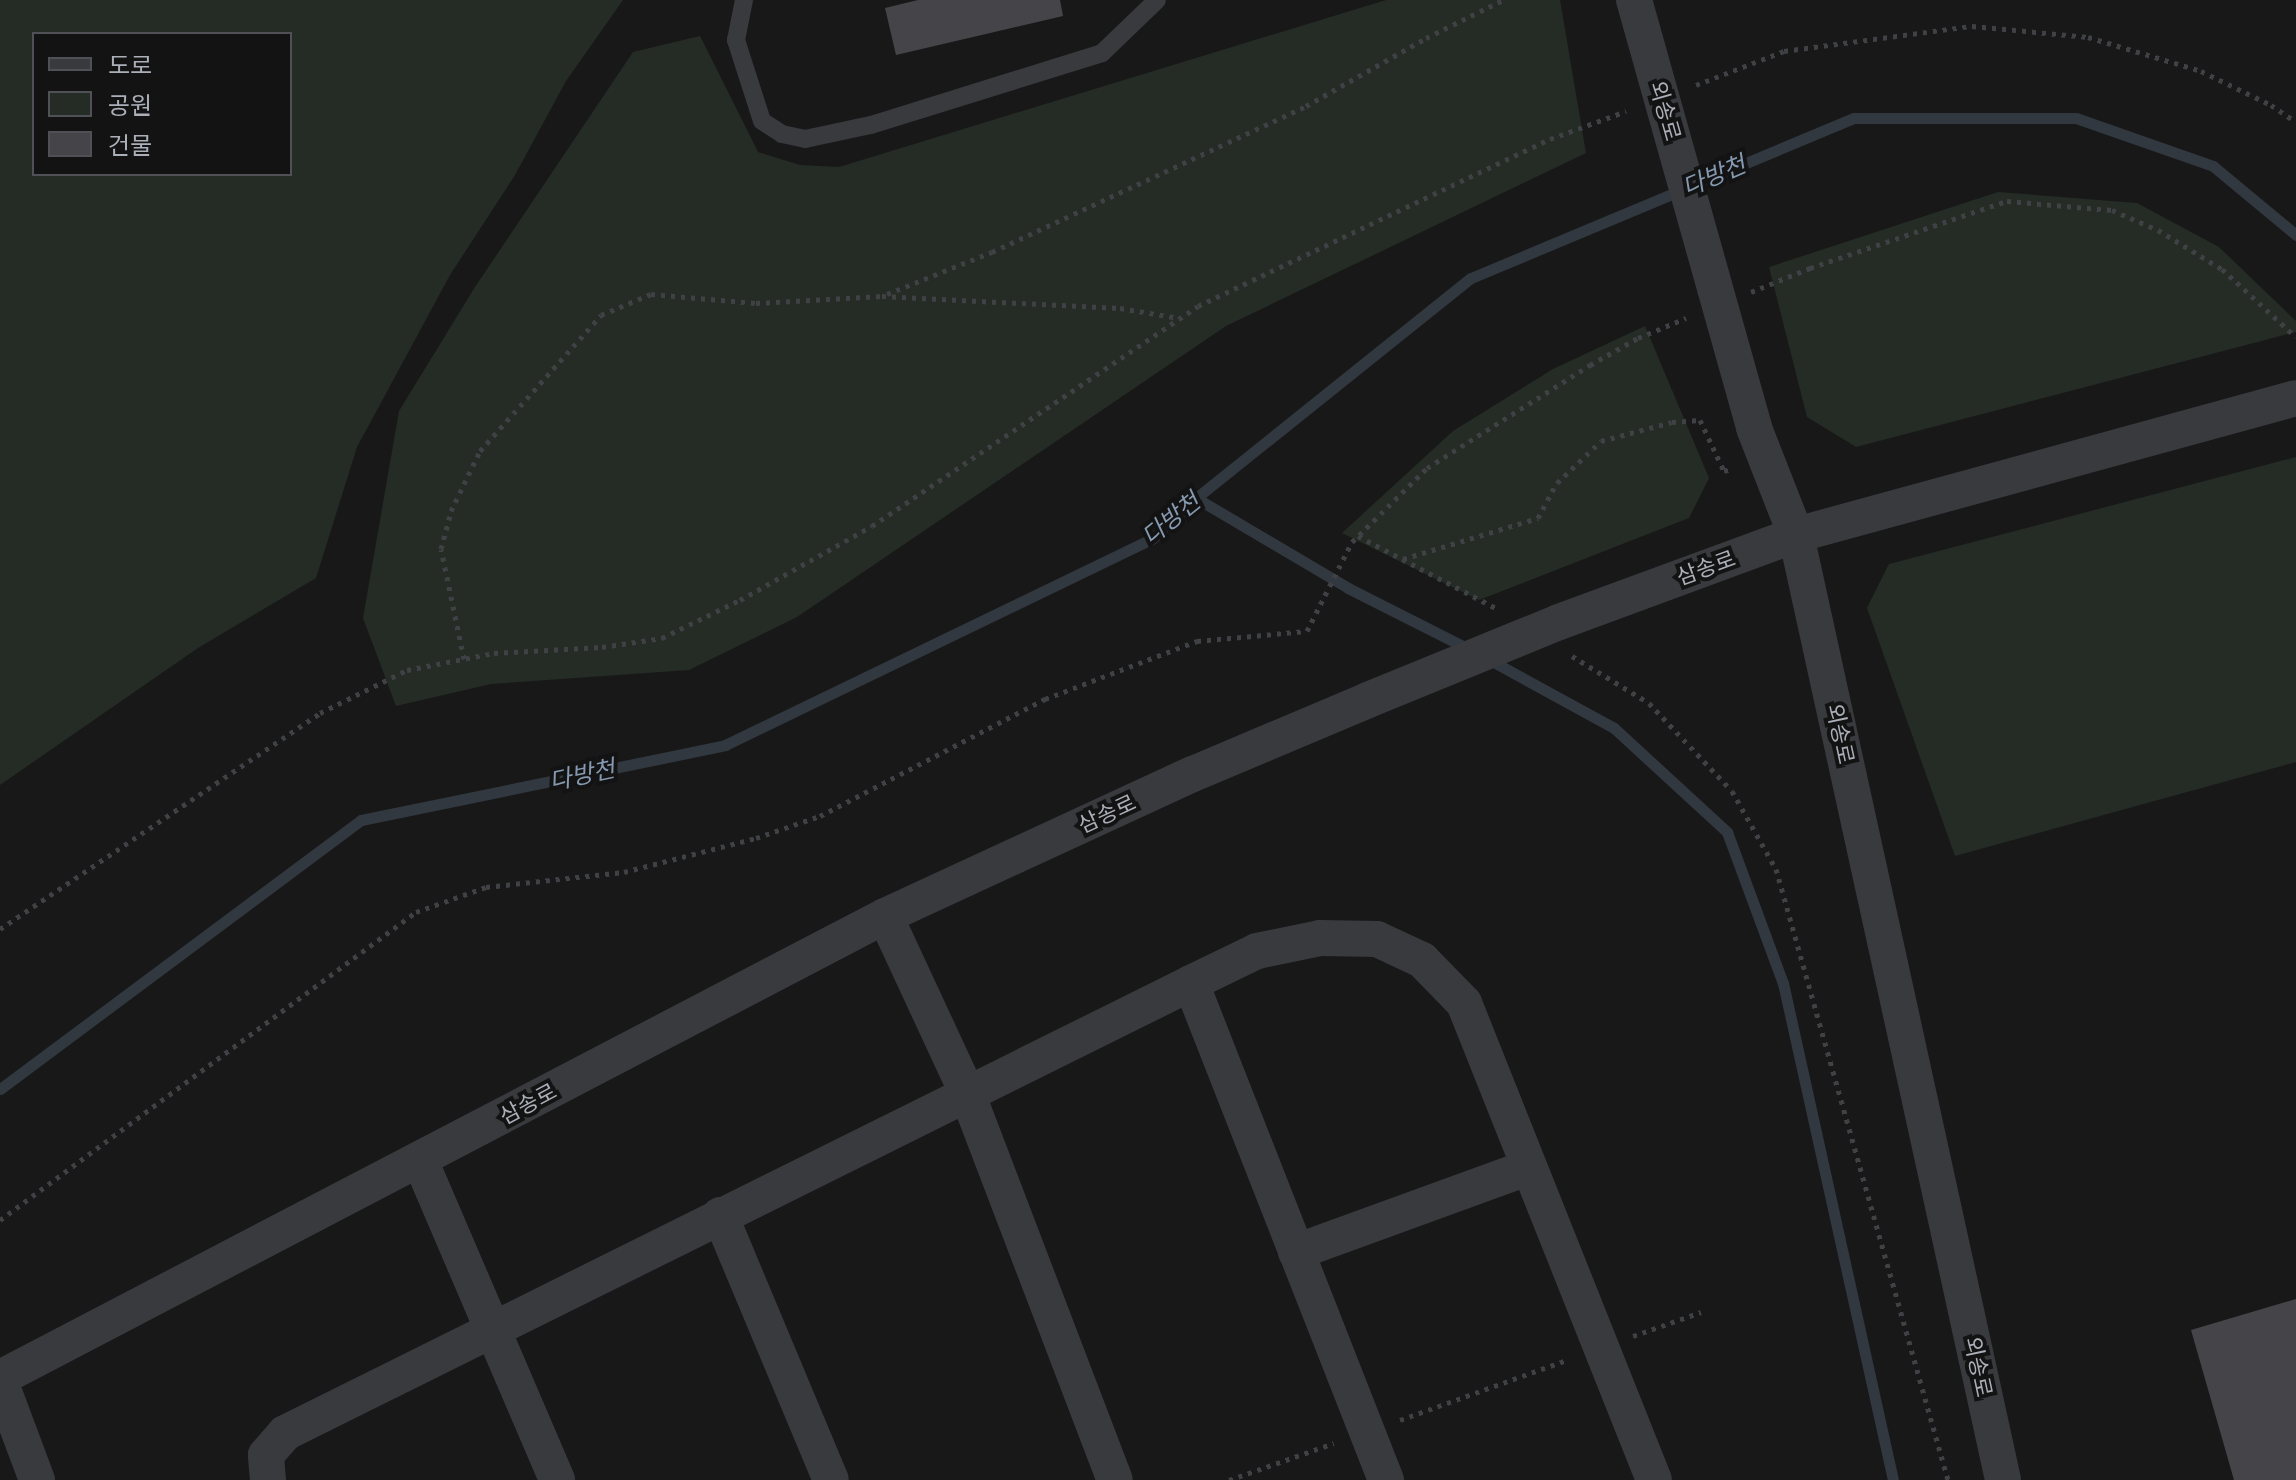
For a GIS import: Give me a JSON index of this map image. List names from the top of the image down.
{
  "streets": {
    "street": ["외송로", "삼송로"]
  },
  "crossings": [
    ["외송로", "삼송로"]
  ],
  "water": ["다방천"],
  "legend": ["도로", "공원", "건물"]
}
